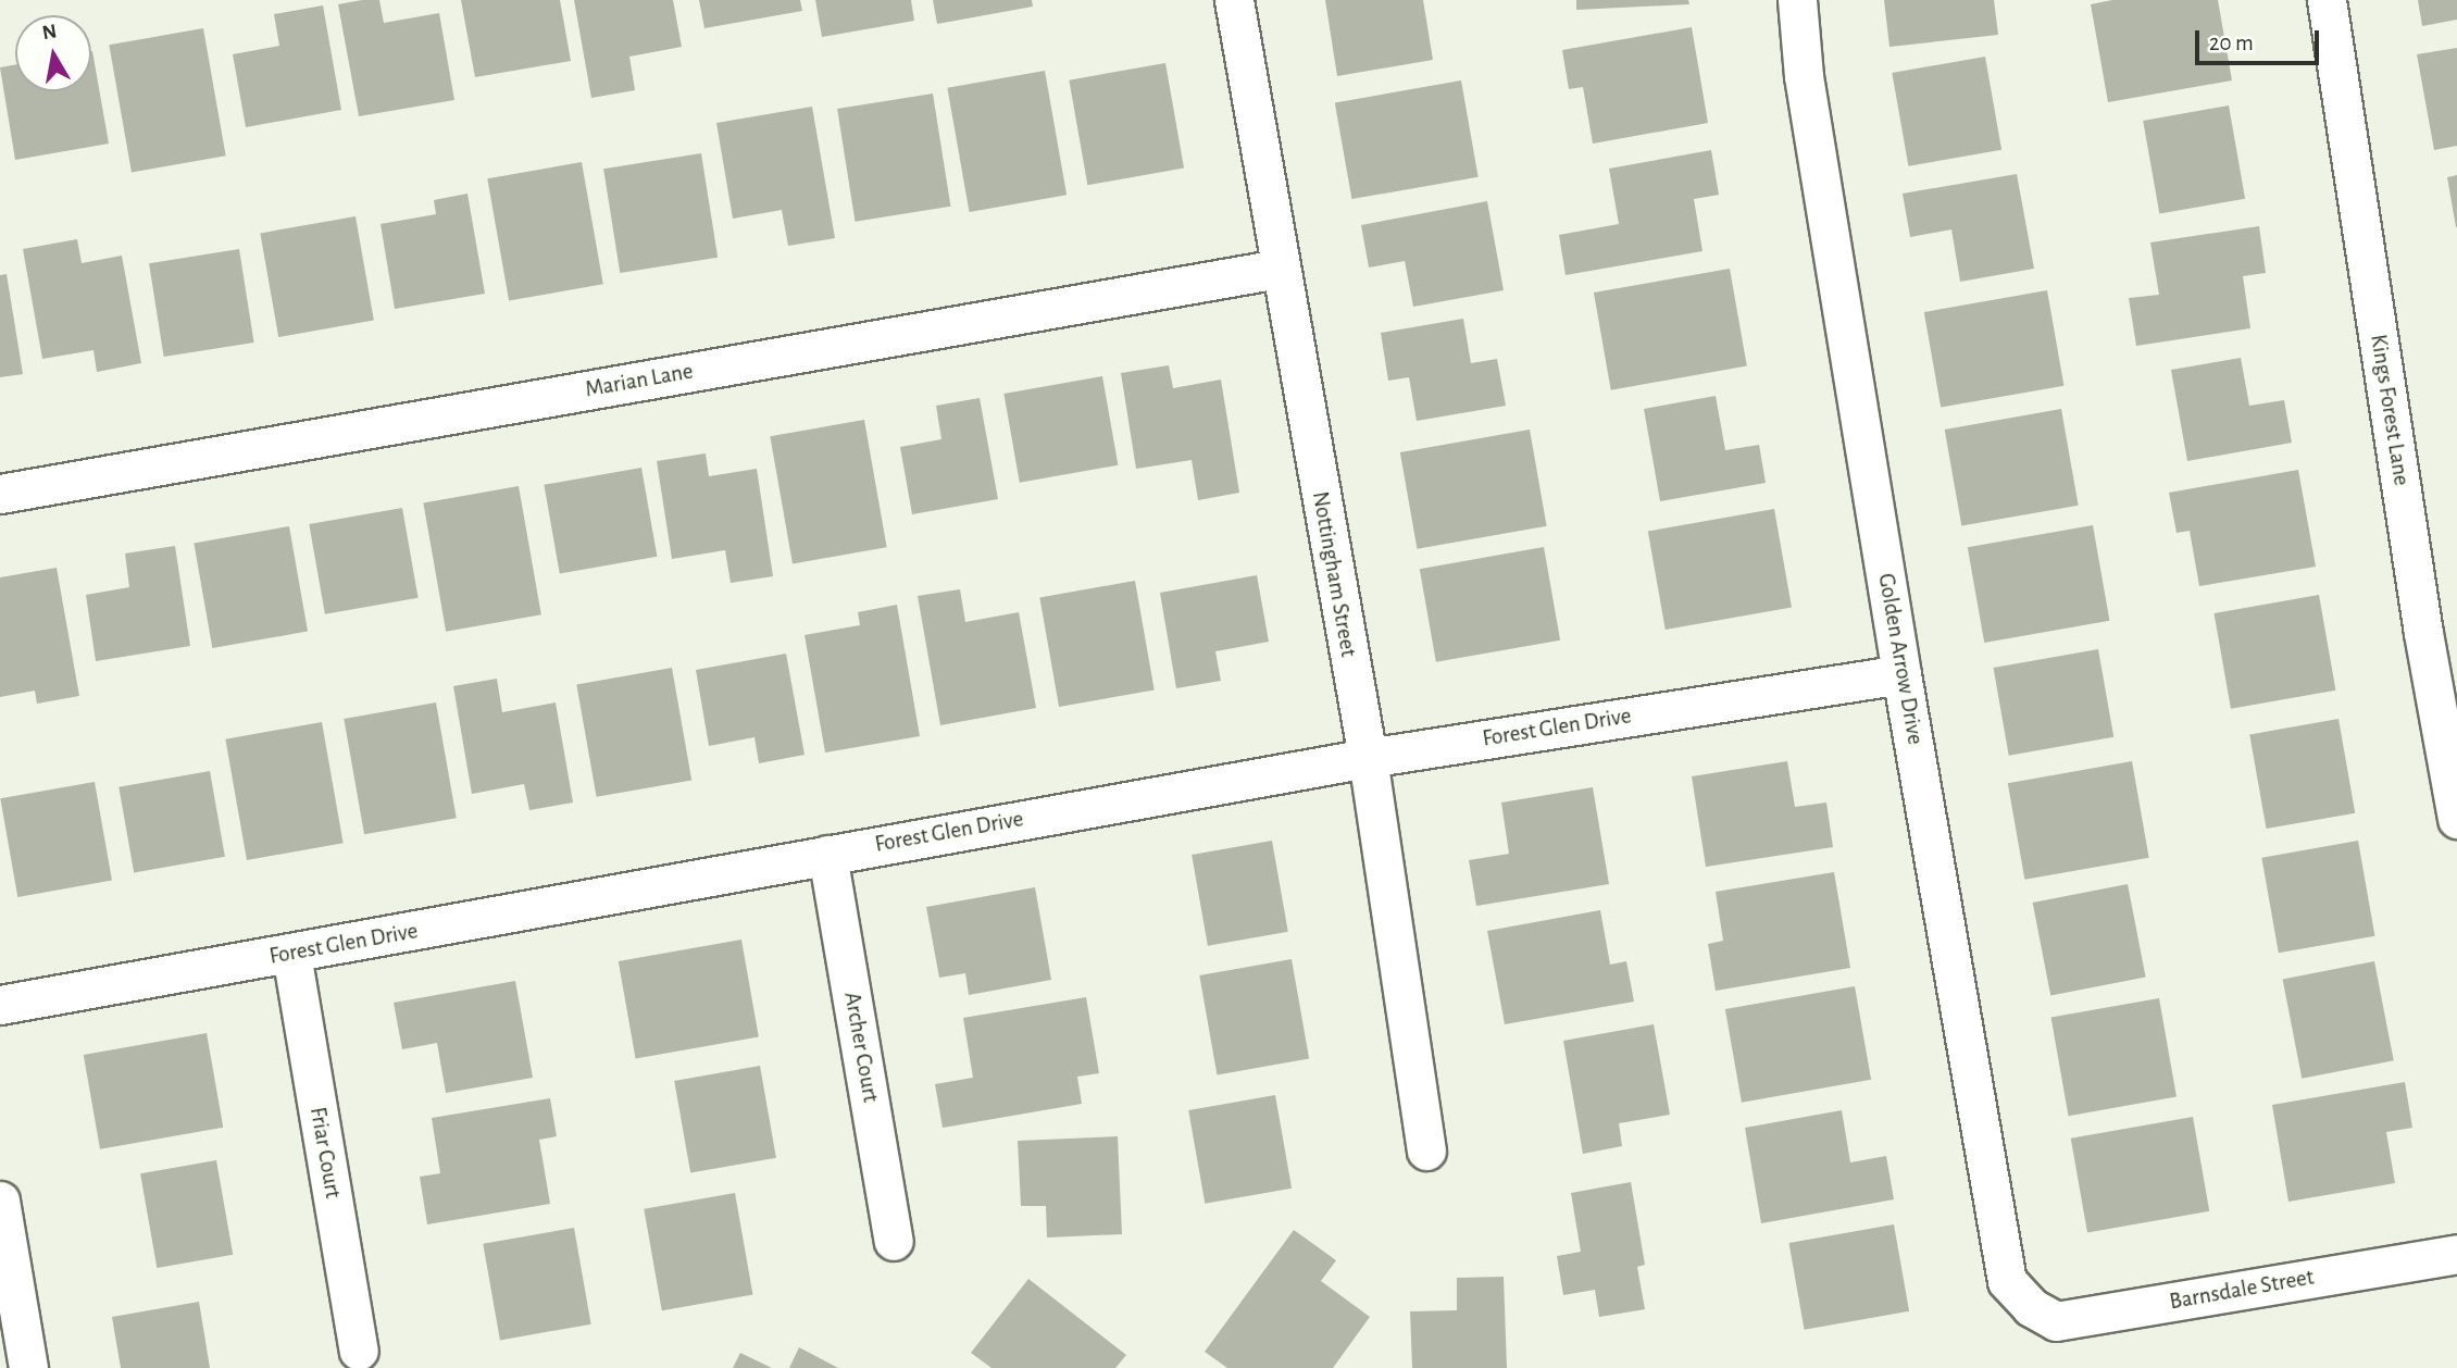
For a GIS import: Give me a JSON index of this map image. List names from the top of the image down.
{
  "streets": {
    "street": [
      "Marian Lane",
      "Kings Forest Lane",
      "Nottingham Street",
      "Golden Arrow Drive",
      "Forest Glen Drive",
      "Archer Court",
      "Friar Court",
      "Barnsdale Street"
    ]
  },
  "crossings": [
    ["Marian Lane", "Nottingham Street"],
    ["Nottingham Street", "Forest Glen Drive"],
    ["Golden Arrow Drive", "Forest Glen Drive"],
    ["Golden Arrow Drive", "Barnsdale Street"],
    ["Forest Glen Drive", "Archer Court"],
    ["Forest Glen Drive", "Friar Court"]
  ],
  "scale_bar": "20 m",
  "north": "top"
}
